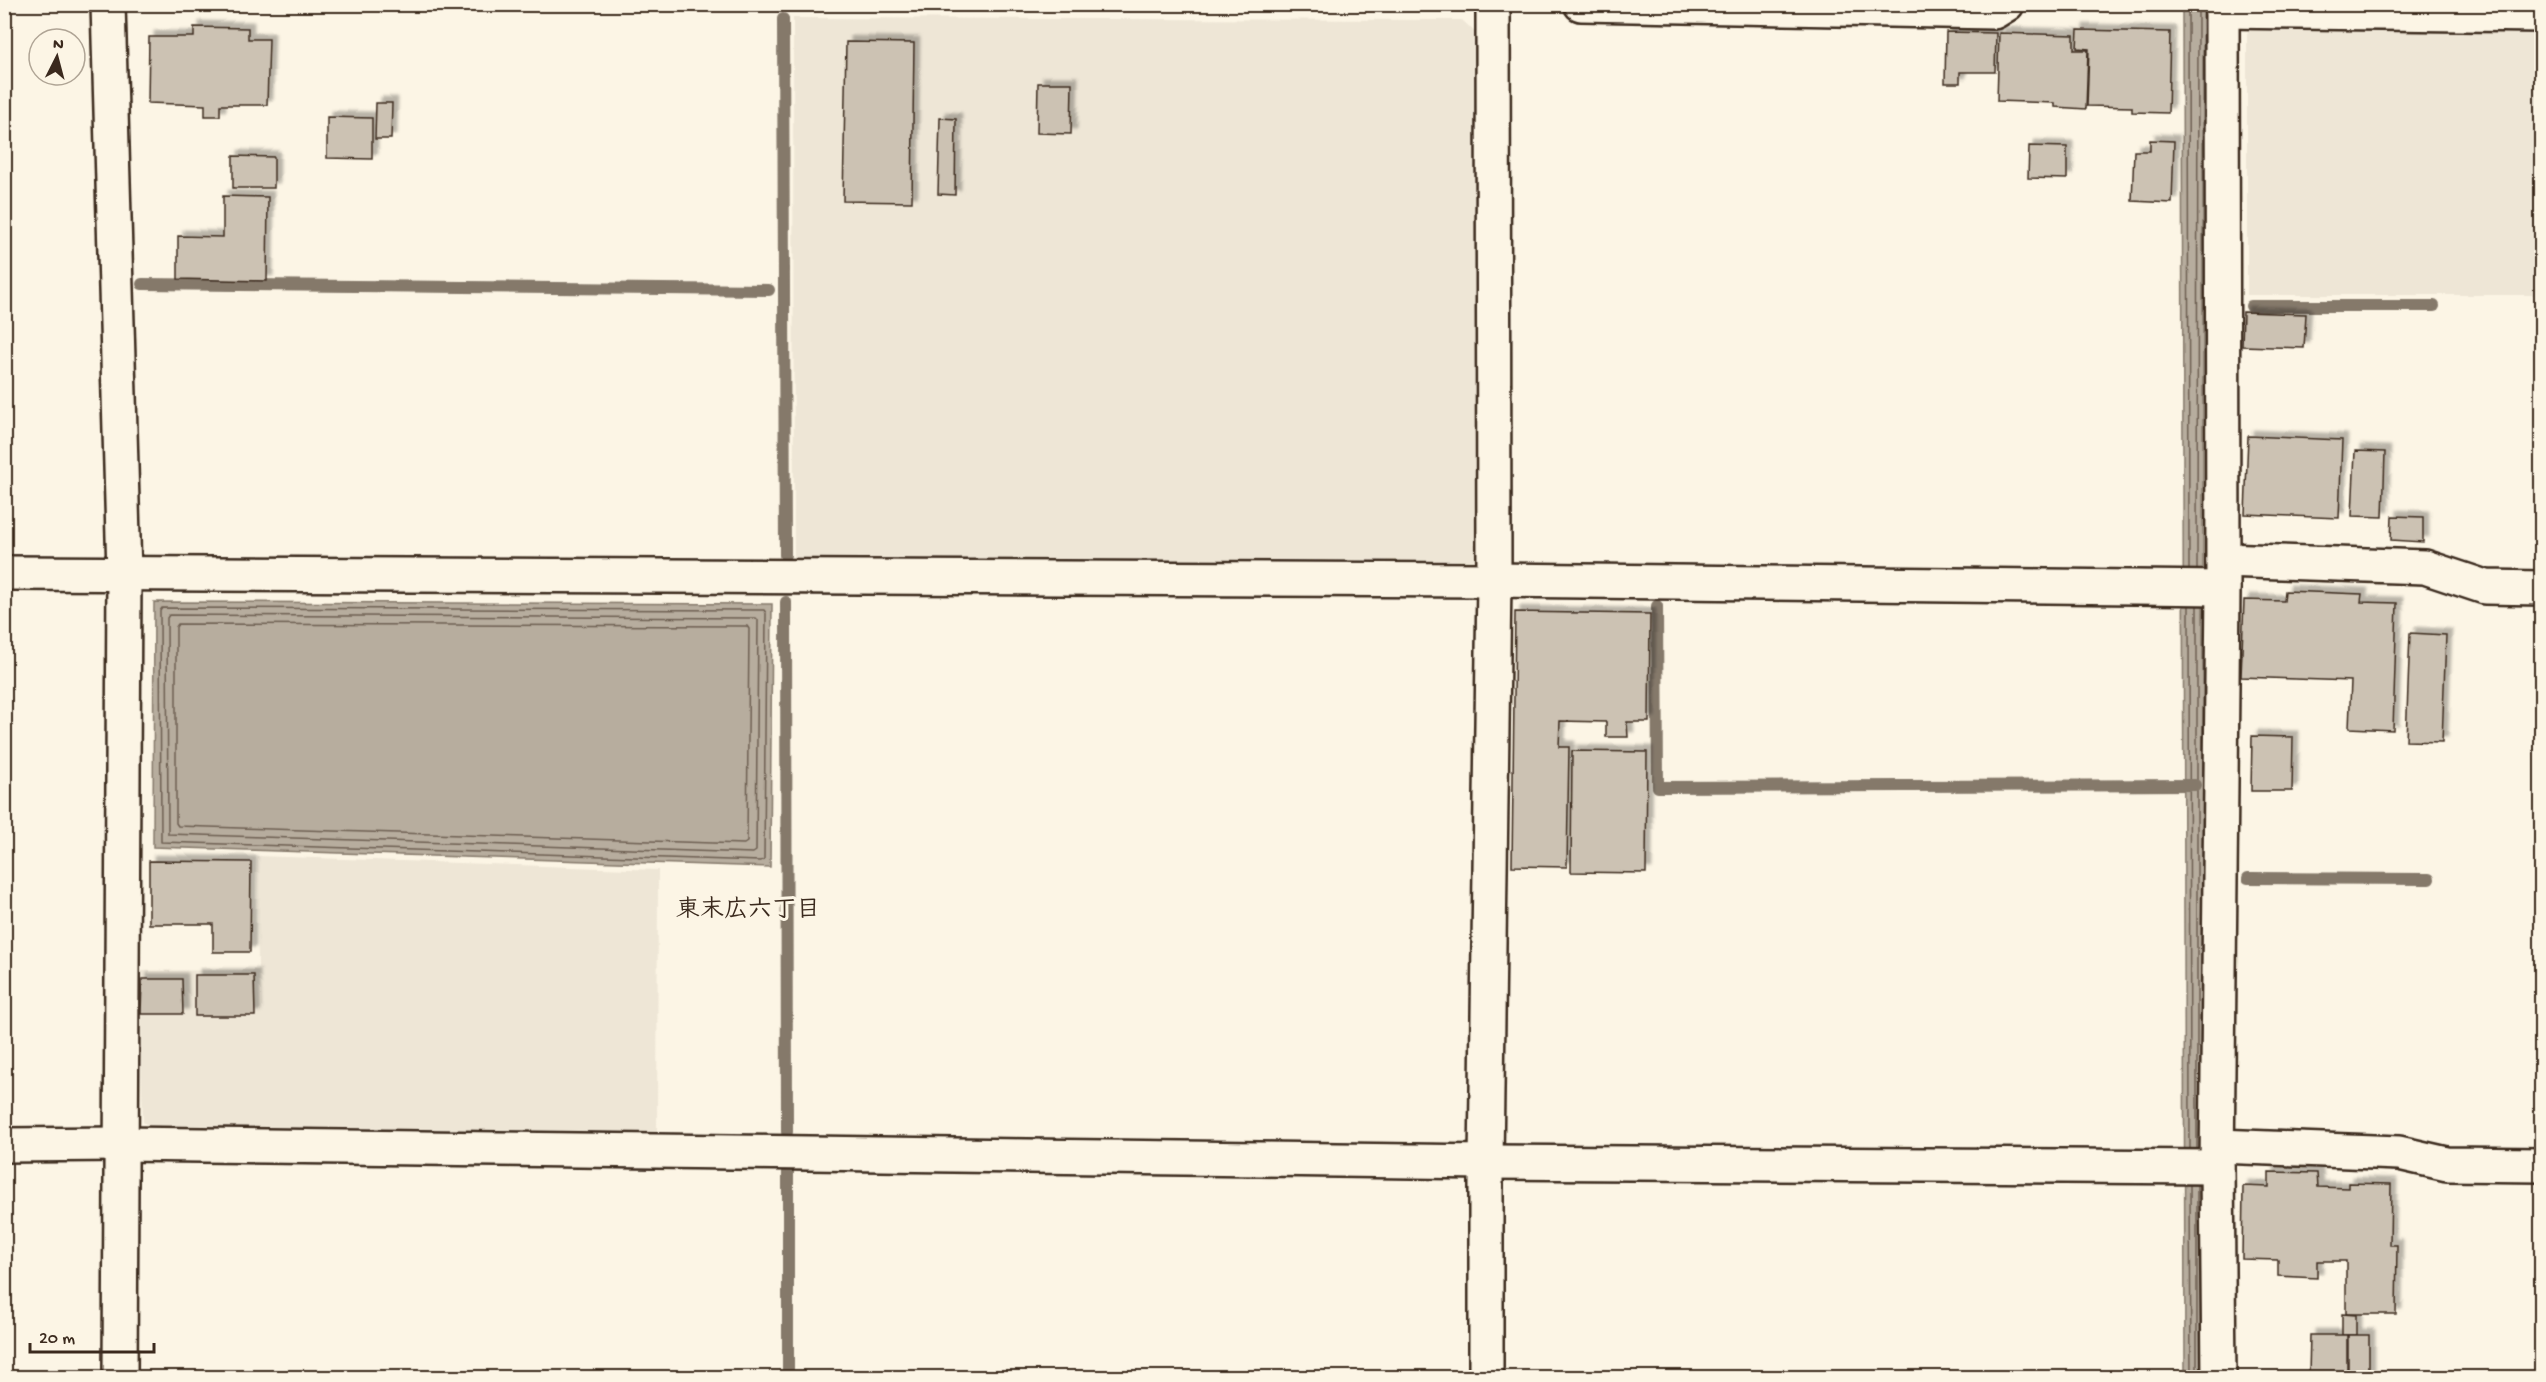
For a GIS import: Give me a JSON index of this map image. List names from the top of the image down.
{
  "districts": ["東末広六丁目"],
  "scale_bar": "20 m",
  "north": "top"
}
